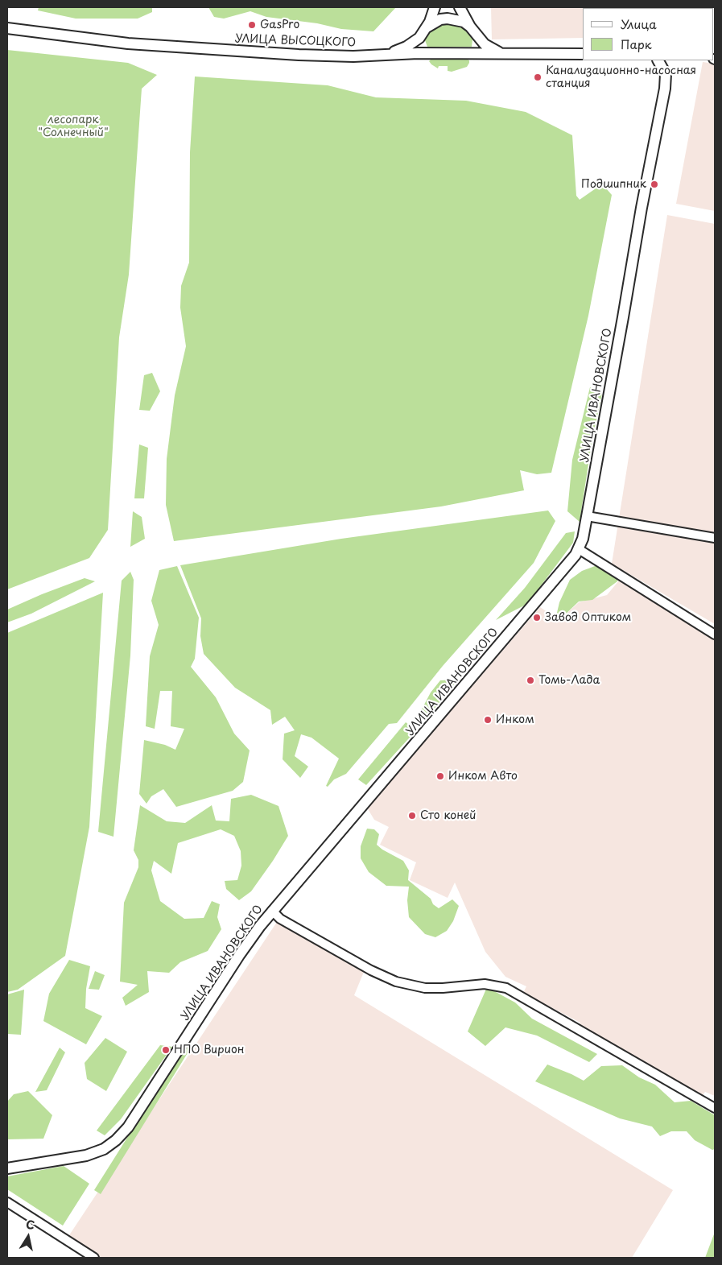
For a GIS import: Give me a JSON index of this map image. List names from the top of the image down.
{
  "streets": {
    "main road": ["УЛИЦА ВЫСОЦКОГО", "УЛИЦА ИВАНОВСКОГО"]
  },
  "parks": ["лесопарк \"Солнечный\""],
  "places": [
    "GasPro",
    "Канализационно-насосная станция",
    "Подшипник",
    "Завод Оптиком",
    "Томь-Лада",
    "Инком",
    "Инком Авто",
    "Сто коней",
    "НПО Вирион"
  ],
  "legend": ["Улица", "Парк"],
  "north": "top"
}
